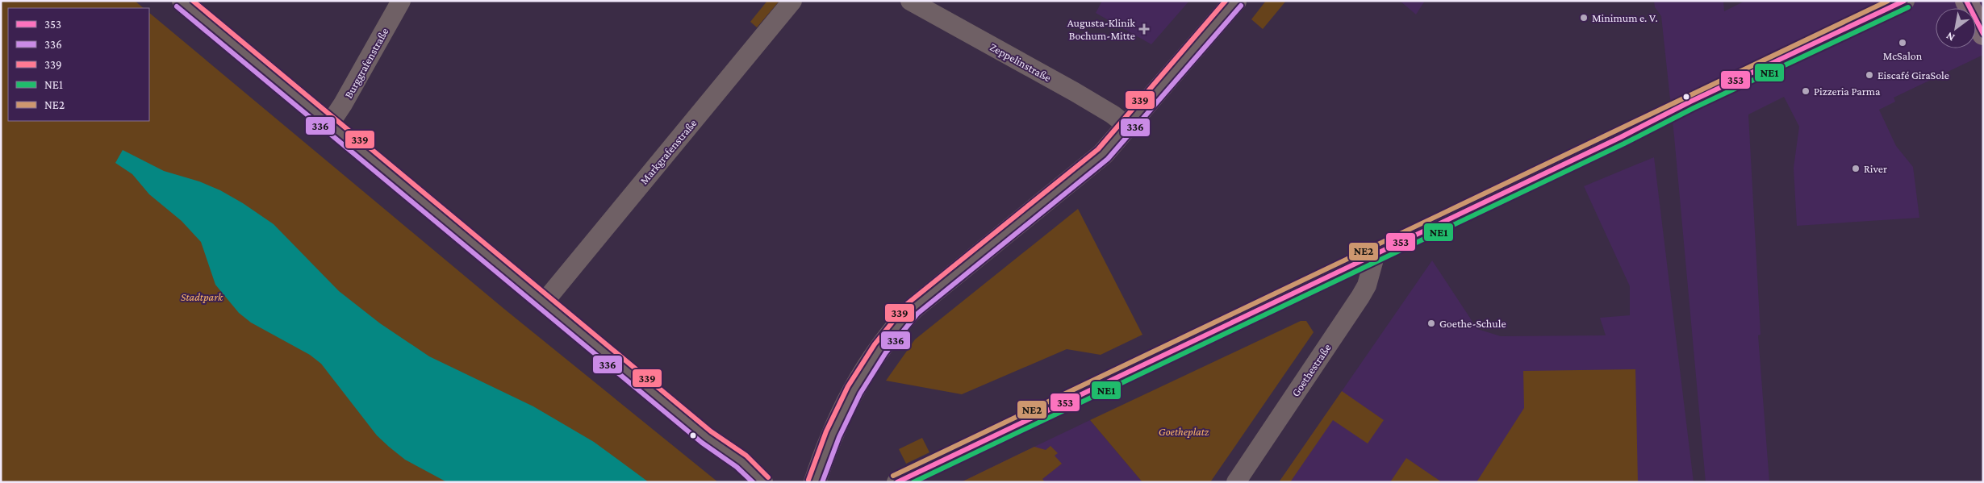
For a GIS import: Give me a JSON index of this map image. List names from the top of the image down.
{
  "streets": {
    "street": [
      "Zeppelinstraße",
      "Burggrafenstraße",
      "Markgrafenstraße",
      "Goethestraße"
    ]
  },
  "parks": ["Stadtpark", "Goetheplatz"],
  "places": {
    "other": [
      "Minimum e. V.",
      "McSalon",
      "Eiscafé GiraSole",
      "Pizzeria Parma",
      "River",
      "Goethe-Schule"
    ],
    "health": ["Augusta-Klinik Bochum-Mitte"]
  },
  "lines": [
    "transit line 353",
    "transit line 339",
    "transit line NE2",
    "transit line 336",
    "transit line NE1"
  ],
  "legend": [
    "353",
    "336",
    "339",
    "NE1",
    "NE2"
  ],
  "north": "bottom left"
}
